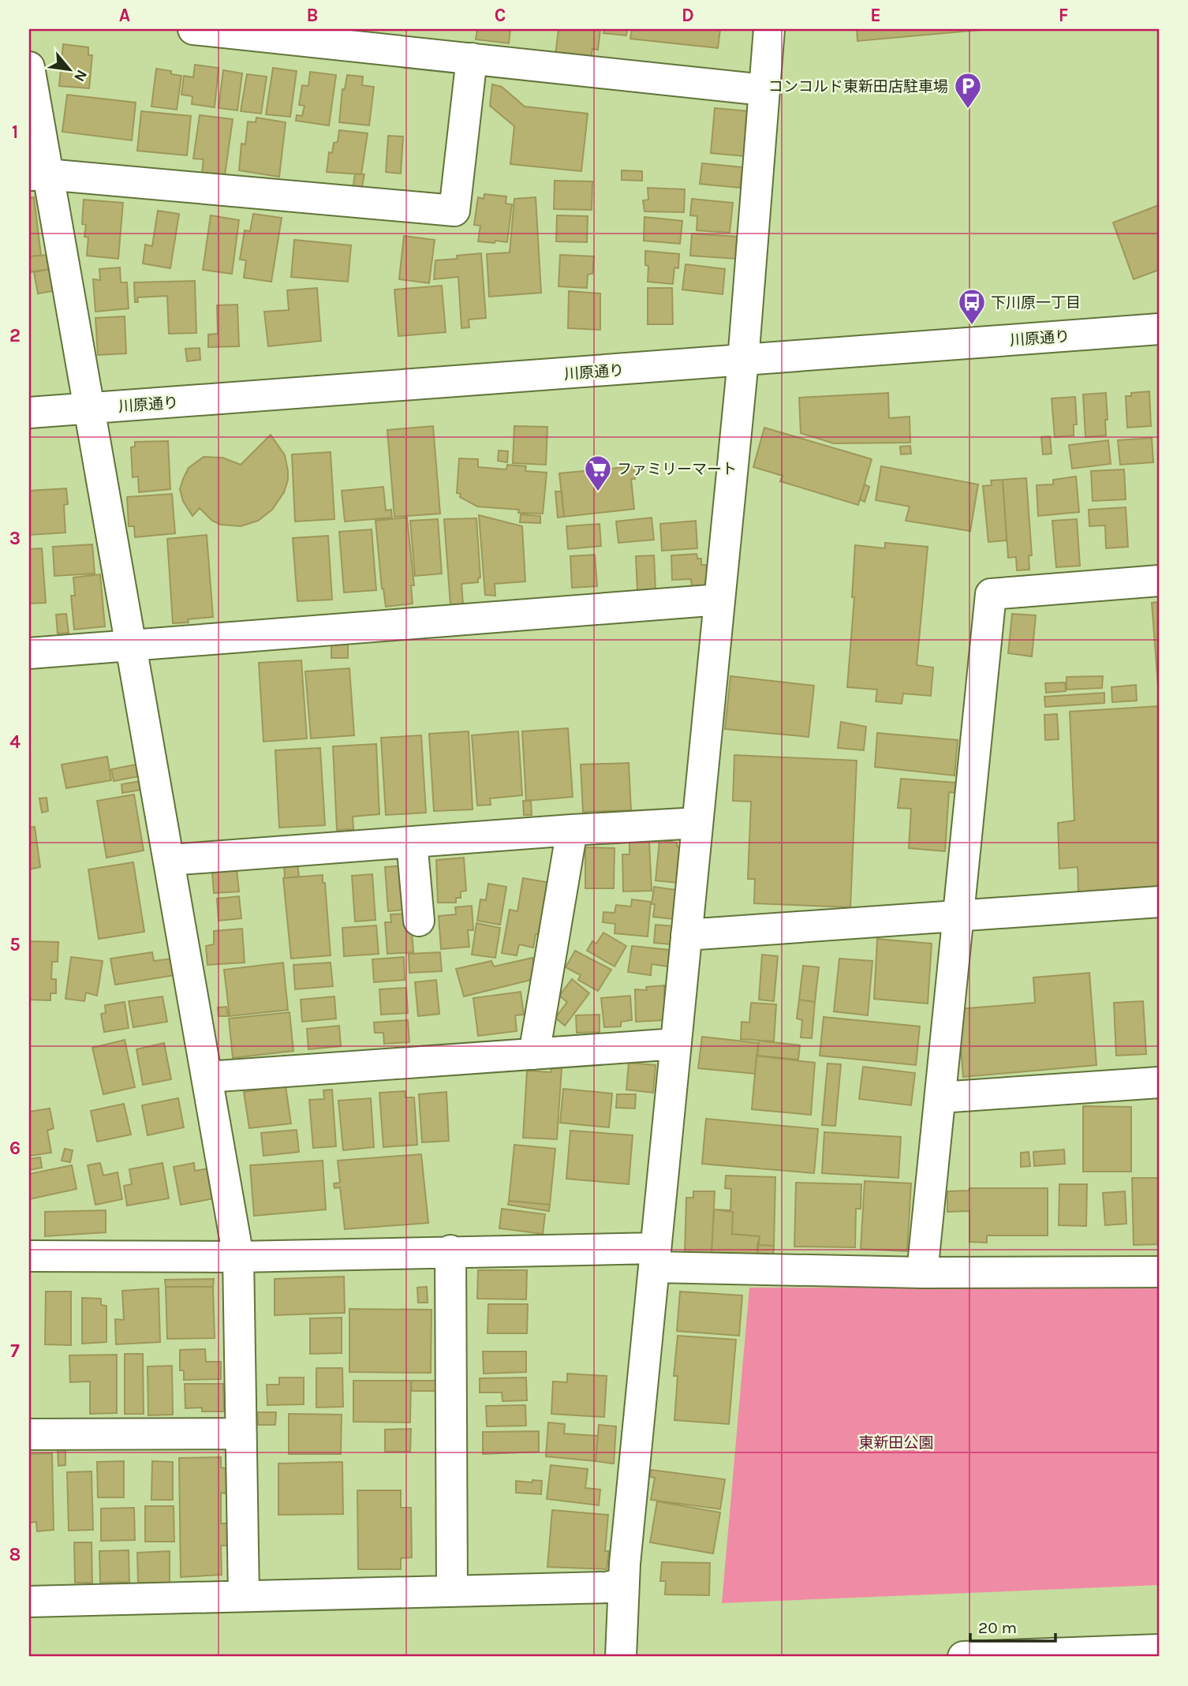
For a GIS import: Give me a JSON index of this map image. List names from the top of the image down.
{
  "streets": {
    "street": ["川原通り"]
  },
  "parks": ["東新田公園"],
  "places": {
    "parking": ["コンコルド東新田店駐車場"],
    "bus stop": ["下川原一丁目"],
    "supermarket": ["ファミリーマート"]
  },
  "scale_bar": "20 m",
  "north": "bottom right",
  "grid": {
    "columns": [
      "A",
      "B",
      "C",
      "D",
      "E",
      "F"
    ],
    "rows": [
      "1",
      "2",
      "3",
      "4",
      "5",
      "6",
      "7",
      "8"
    ]
  }
}
